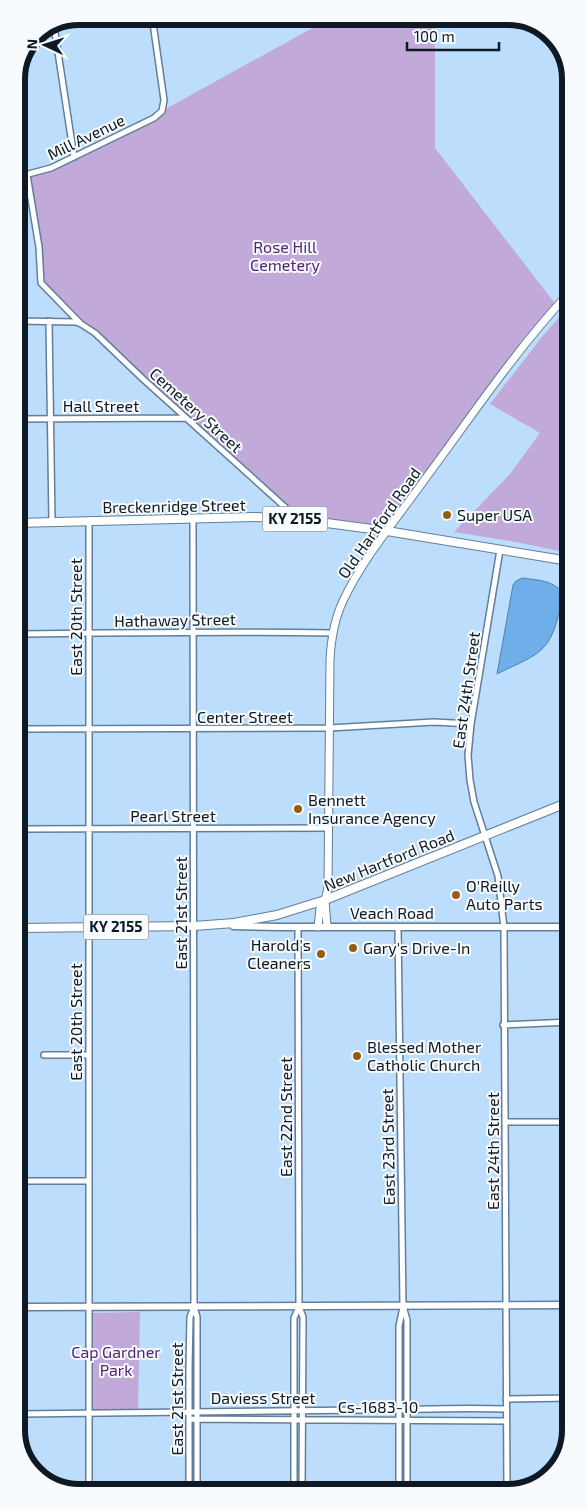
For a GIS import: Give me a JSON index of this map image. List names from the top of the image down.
{
  "streets": {
    "main road": [
      "Breckenridge Street",
      "KY 2155",
      "Old Hartford Road",
      "New Hartford Road"
    ],
    "street": [
      "Mill Avenue",
      "Hall Street",
      "Cemetery Street",
      "East 20th Street",
      "Hathaway Street",
      "East 24th Street",
      "Center Street",
      "Pearl Street",
      "East 21st Street",
      "Veach Road",
      "East 22nd Street",
      "East 23rd Street",
      "Daviess Street",
      "Cs-1683-10"
    ]
  },
  "crossings": [
    ["Mill Avenue", "Cemetery Street"],
    ["Hall Street", "Cemetery Street"],
    ["Cemetery Street", "Breckenridge Street"],
    ["Breckenridge Street", "Old Hartford Road"],
    ["Breckenridge Street", "East 20th Street"],
    ["Breckenridge Street", "East 24th Street"],
    ["Breckenridge Street", "East 21st Street"],
    ["KY 2155", "East 20th Street"],
    ["KY 2155", "New Hartford Road"],
    ["KY 2155", "East 21st Street"],
    ["KY 2155", "Veach Road"],
    ["Old Hartford Road", "Hathaway Street"],
    ["Old Hartford Road", "Center Street"],
    ["Old Hartford Road", "Pearl Street"],
    ["Old Hartford Road", "New Hartford Road"],
    ["East 20th Street", "Hathaway Street"],
    ["East 20th Street", "Center Street"],
    ["East 20th Street", "Pearl Street"],
    ["East 20th Street", "Daviess Street"],
    ["Hathaway Street", "East 21st Street"],
    ["East 24th Street", "Center Street"],
    ["East 24th Street", "New Hartford Road"],
    ["East 24th Street", "Veach Road"],
    ["East 24th Street", "Daviess Street"],
    ["East 24th Street", "Cs-1683-10"],
    ["Center Street", "East 21st Street"],
    ["Pearl Street", "East 21st Street"],
    ["New Hartford Road", "Veach Road"],
    ["East 21st Street", "Daviess Street"],
    ["East 21st Street", "Cs-1683-10"],
    ["Veach Road", "East 22nd Street"],
    ["Veach Road", "East 23rd Street"],
    ["East 22nd Street", "Daviess Street"],
    ["East 22nd Street", "Cs-1683-10"],
    ["East 23rd Street", "Daviess Street"],
    ["East 23rd Street", "Cs-1683-10"]
  ],
  "parks": ["Rose Hill Cemetery", "Cap Gardner Park"],
  "places": [
    "Super USA",
    "Bennett Insurance Agency",
    "O'Reilly Auto Parts",
    "Gary's Drive-In",
    "Harold's Cleaners",
    "Blessed Mother Catholic Church"
  ],
  "scale_bar": "100 m",
  "north": "left"
}
